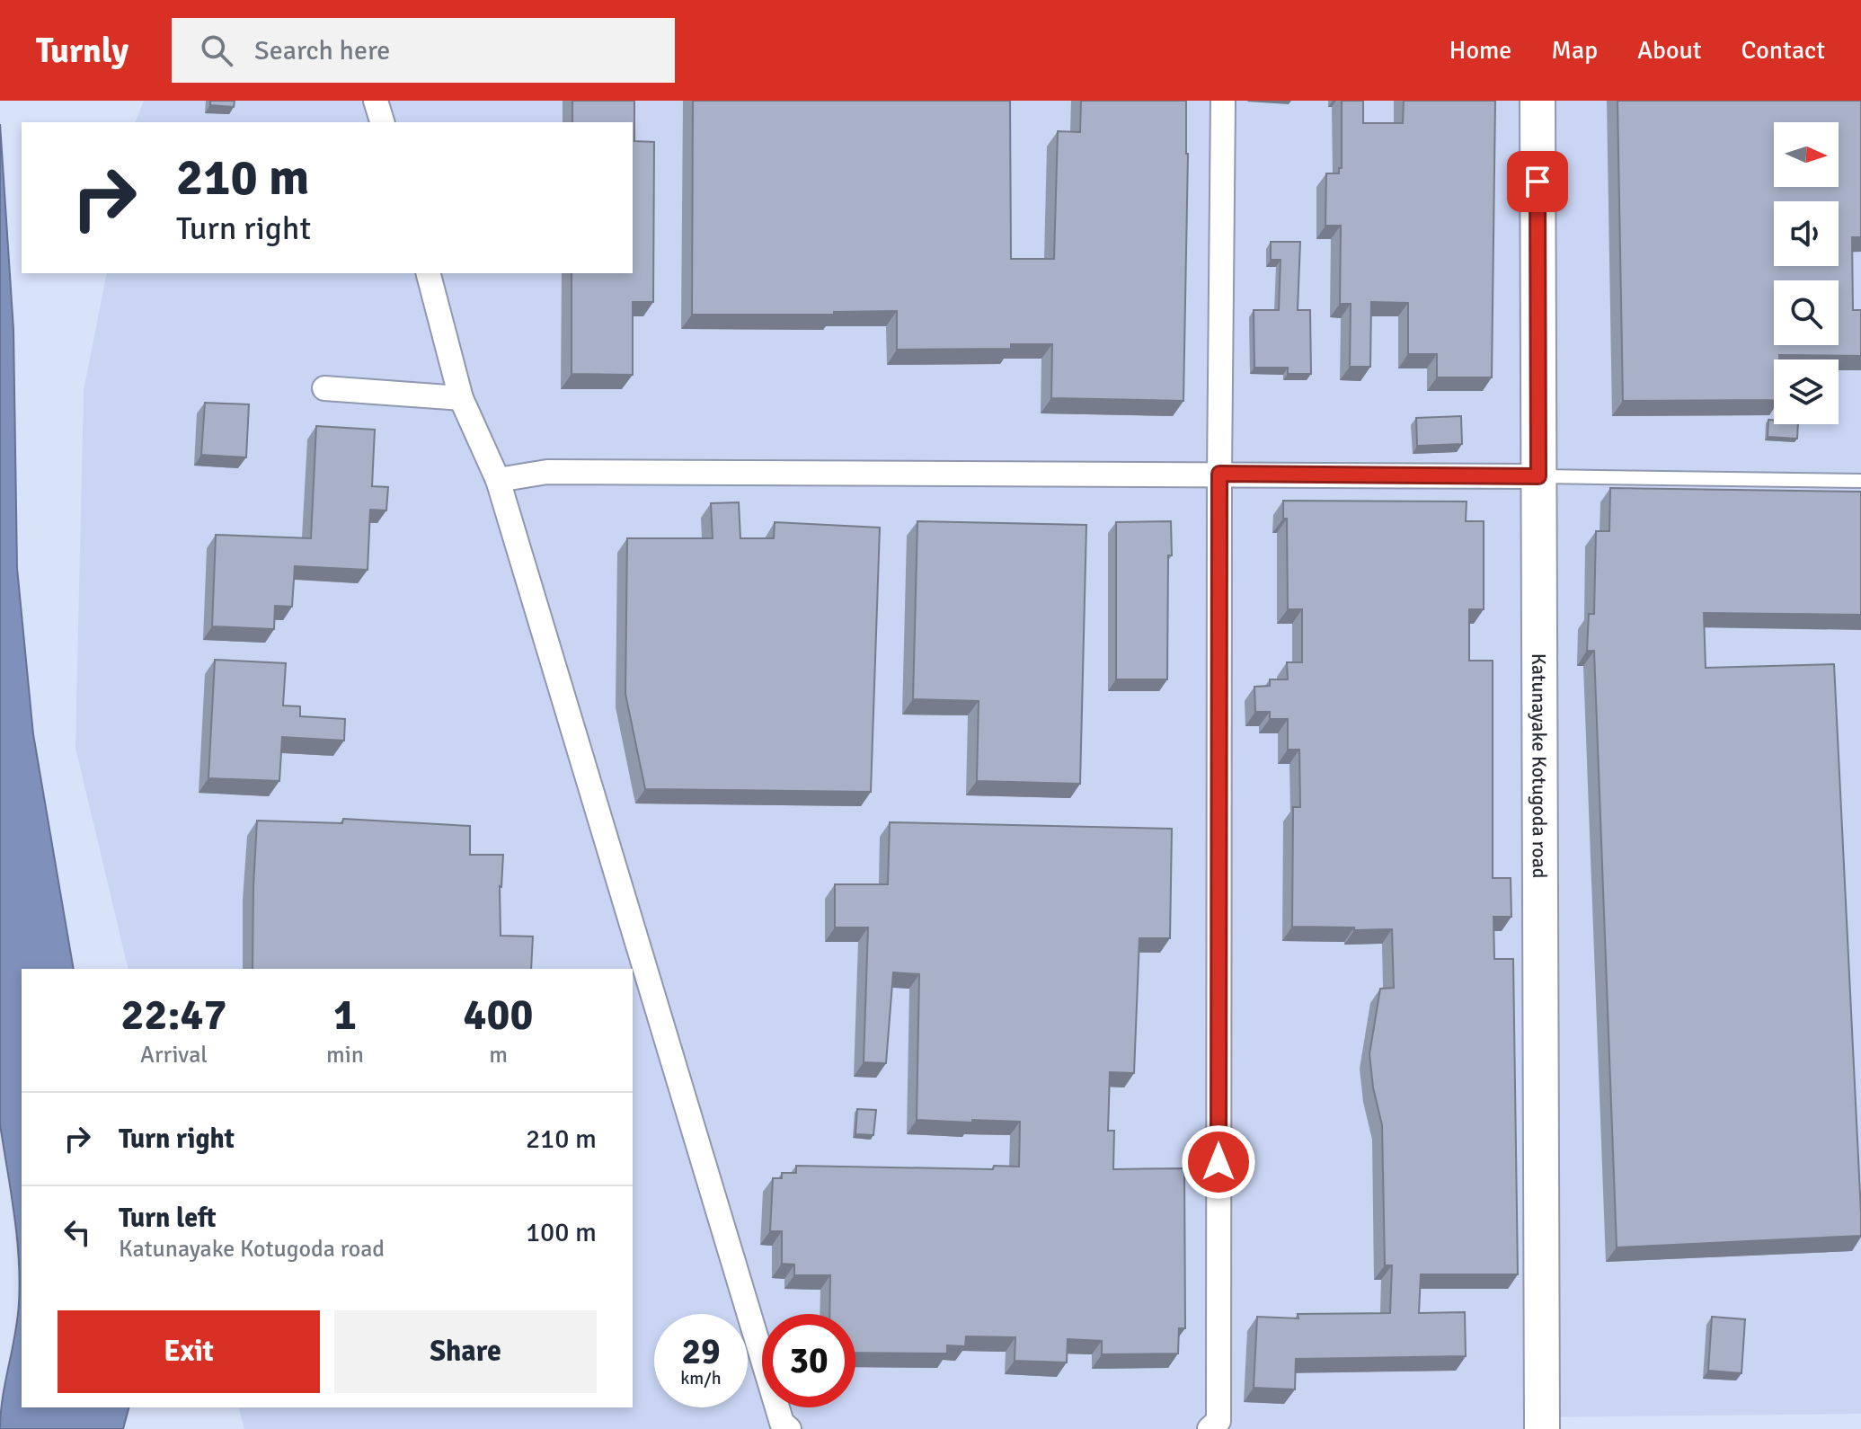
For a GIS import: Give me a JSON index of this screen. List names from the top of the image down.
{
  "streets": {
    "main road": ["Katunayake Kotugoda road"]
  },
  "north": "right",
  "page": {
    "header": "Turnly",
    "search": "Search here",
    "nav": [
      "Home",
      "Map",
      "About",
      "Contact"
    ],
    "turn": ["210 m", "Turn right"],
    "eta": [
      "22:47",
      "Arrival",
      "1",
      "min",
      "400",
      "m"
    ],
    "list": [
      {
        "name": "Turn right",
        "value": "210 m"
      },
      {
        "name": "Turn left",
        "note": "Katunayake Kotugoda road",
        "value": "100 m"
      }
    ],
    "buttons": ["Exit", "Share"],
    "speed": "29 km/h",
    "limit": "30"
  }
}
